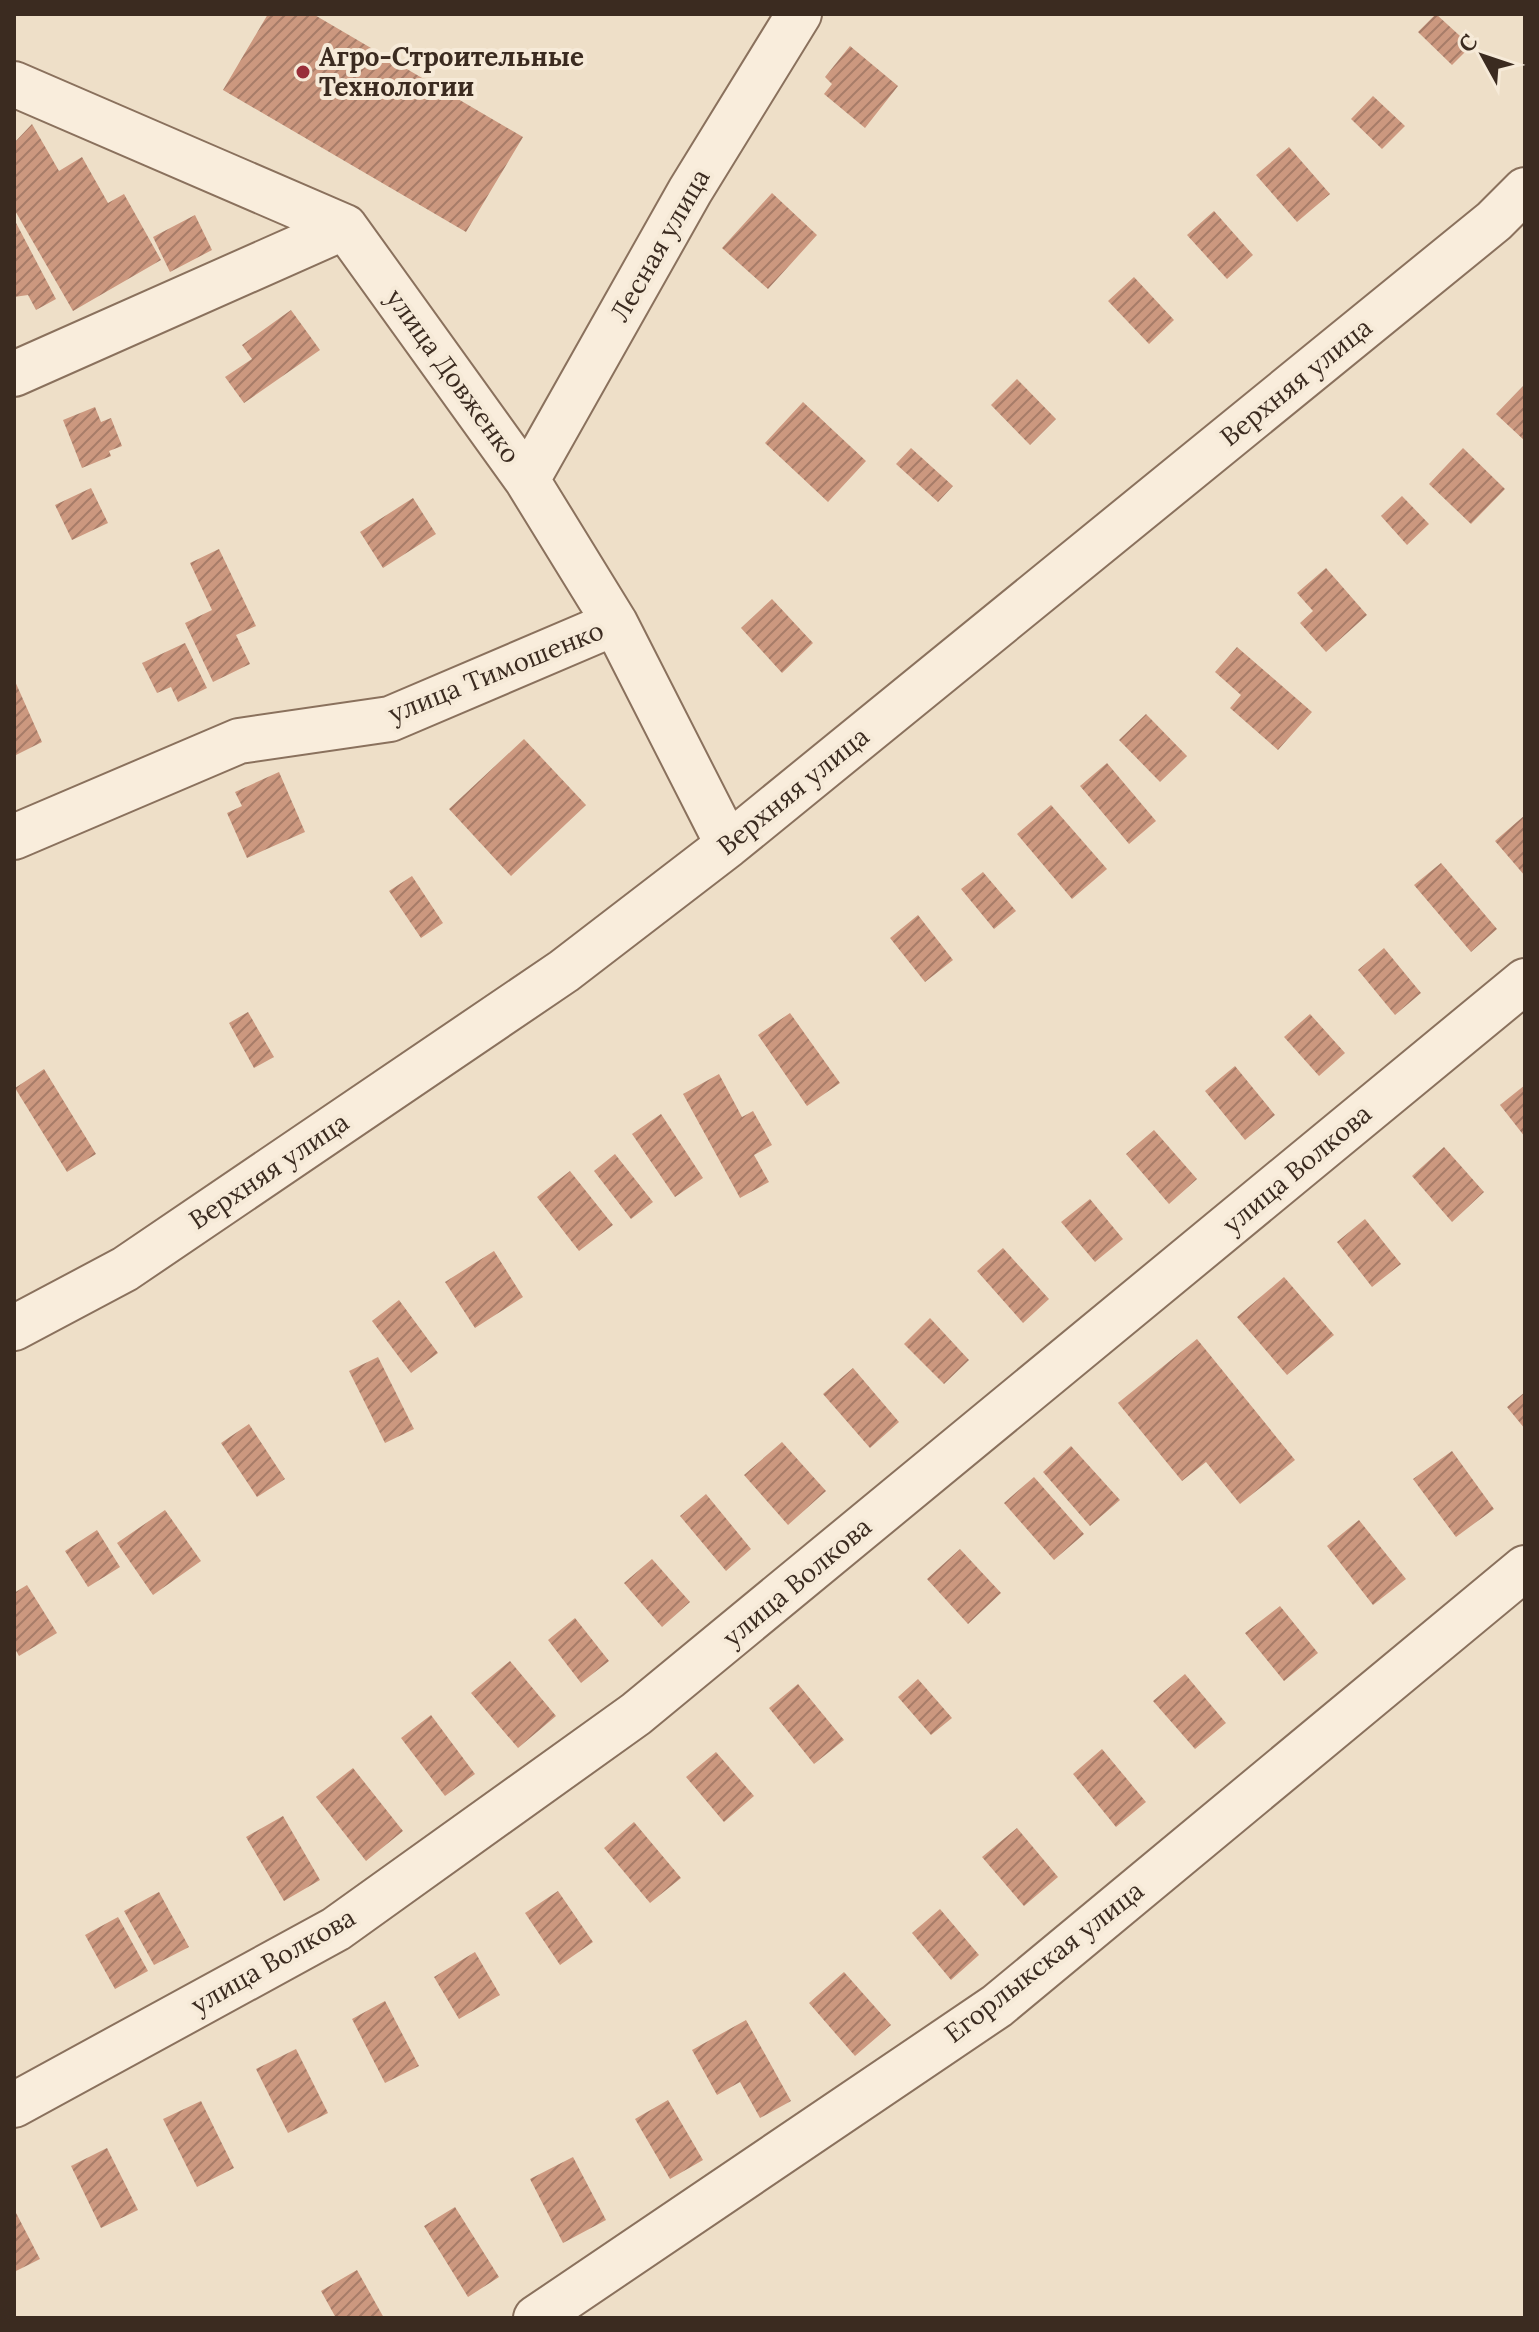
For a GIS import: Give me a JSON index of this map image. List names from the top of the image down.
{
  "streets": {
    "street": [
      "Лесная улица",
      "улица Довженко",
      "Верхняя улица",
      "улица Тимошенко",
      "улица Волкова",
      "Егорлыкская улица"
    ]
  },
  "crossings": [
    ["Лесная улица", "улица Довженко"],
    ["улица Довженко", "Верхняя улица"],
    ["улица Довженко", "улица Тимошенко"]
  ],
  "places": ["Агро-Строительные Технологии"],
  "north": "top left"
}
